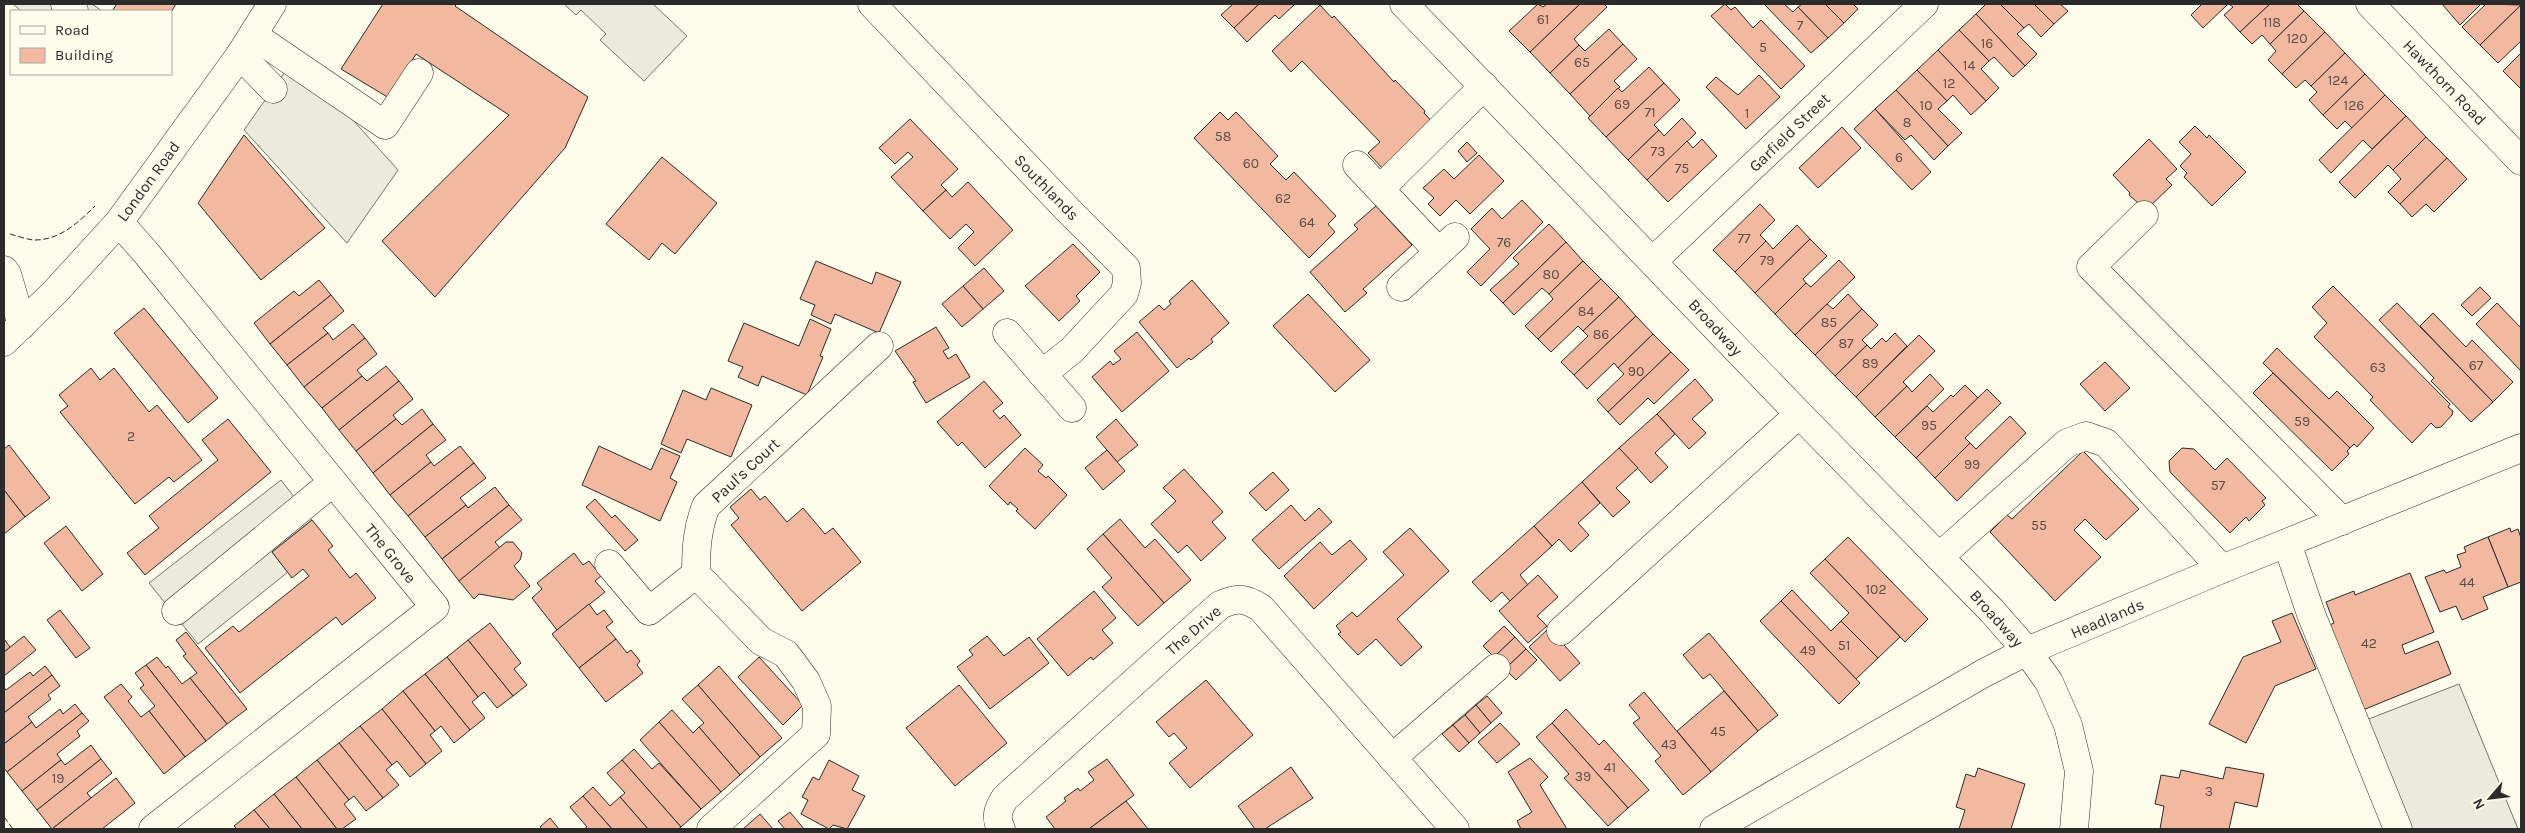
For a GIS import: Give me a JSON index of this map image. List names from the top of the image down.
{
  "streets": {
    "street": [
      "Hawthorn Road",
      "Garfield Street",
      "London Road",
      "Southlands",
      "Broadway",
      "Paul's Court",
      "The Grove",
      "Headlands",
      "The Drive"
    ]
  },
  "crossings": [
    ["Garfield Street", "Broadway"],
    ["London Road", "The Grove"],
    ["Broadway", "Headlands"]
  ],
  "house_numbers": [
    "61",
    "118",
    "7",
    "120",
    "16",
    "5",
    "65",
    "14",
    "124",
    "12",
    "69",
    "10",
    "126",
    "71",
    "1",
    "8",
    "58",
    "73",
    "6",
    "60",
    "75",
    "62",
    "64",
    "77",
    "76",
    "79",
    "80",
    "84",
    "85",
    "86",
    "87",
    "89",
    "67",
    "63",
    "90",
    "59",
    "95",
    "2",
    "99",
    "57",
    "55",
    "44",
    "102",
    "42",
    "51",
    "49",
    "45",
    "43",
    "41",
    "39",
    "19",
    "3"
  ],
  "legend": ["Road", "Building"],
  "north": "bottom left"
}
